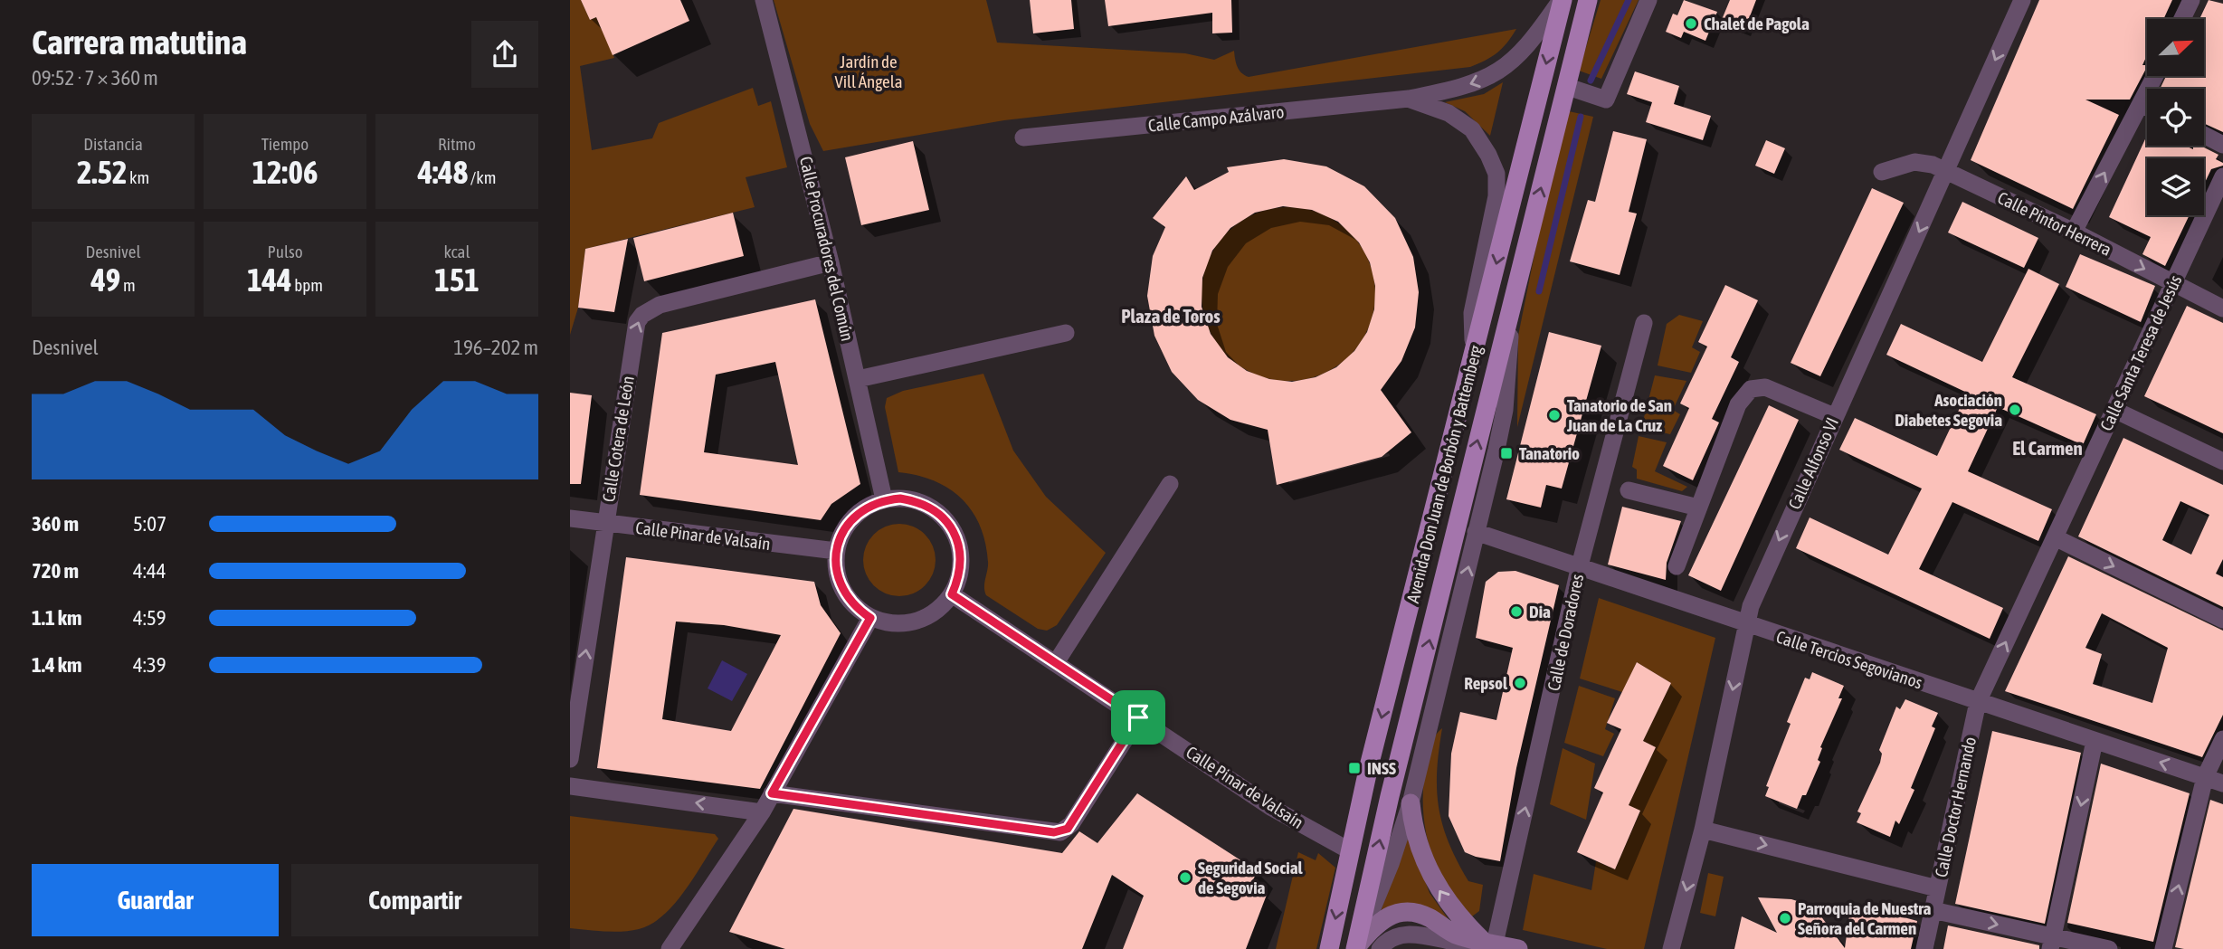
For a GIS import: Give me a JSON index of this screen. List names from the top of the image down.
{
  "streets": {
    "main road": ["Avenida Don Juan de Borbón y Battemberg"],
    "street": [
      "Calle Campo Azálvaro",
      "Calle Pintor Herrera",
      "Calle Procuradores del Común",
      "Calle Santa Teresa de Jesús",
      "Calle Cotera de León",
      "Calle Alfonso VI",
      "Calle Pinar de Valsaín",
      "Calle de Doradores",
      "Calle Tercios Segovianos",
      "Calle Doctor Hernando"
    ]
  },
  "crossings": [
    ["Calle Campo Azálvaro", "Avenida Don Juan de Borbón y Battemberg"],
    ["Calle Pintor Herrera", "Calle Santa Teresa de Jesús"],
    ["Calle Pintor Herrera", "Calle Alfonso VI"],
    ["Calle Procuradores del Común", "Calle Cotera de León"],
    ["Calle Procuradores del Común", "Calle Pinar de Valsaín"],
    ["Calle Santa Teresa de Jesús", "Calle Tercios Segovianos"],
    ["Calle Santa Teresa de Jesús", "Calle Doctor Hernando"],
    ["Calle Cotera de León", "Calle Pinar de Valsaín"],
    ["Calle Alfonso VI", "Calle Tercios Segovianos"],
    ["Avenida Don Juan de Borbón y Battemberg", "Calle Pinar de Valsaín"],
    ["Avenida Don Juan de Borbón y Battemberg", "Calle Tercios Segovianos"],
    ["Calle de Doradores", "Calle Tercios Segovianos"],
    ["Calle Tercios Segovianos", "Calle Doctor Hernando"]
  ],
  "one_way": ["Calle Cotera de León", "Calle Alfonso VI", "Calle de Doradores"],
  "districts": ["Plaza de Toros", "El Carmen"],
  "parks": ["Jardín de Vill Ángela"],
  "places": {
    "other": [
      "Chalet de Pagola",
      "Asociación Diabetes Segovia",
      "Tanatorio de San Juan de La Cruz",
      "Dia",
      "Repsol",
      "Seguridad Social de Segovia",
      "Parroquia de Nuestra Señora del Carmen"
    ],
    "transit": ["Tanatorio", "INSS"]
  },
  "north": "top right",
  "page": {
    "heading": ["Carrera matutina", "09:52 · 7 × 360 m"],
    "stats": [
      ["Distancia", "2.52 km"],
      ["Tiempo", "12:06"],
      ["Ritmo", "4:48 /km"],
      ["Desnivel", "49 m"],
      ["Pulso", "144 bpm"],
      ["kcal", "151"]
    ],
    "chart": ["Desnivel", "196–202 m"],
    "list": [
      {
        "name": "360 m",
        "note": "5:07"
      },
      {
        "name": "720 m",
        "note": "4:44"
      },
      {
        "name": "1.1 km",
        "note": "4:59"
      },
      {
        "name": "1.4 km",
        "note": "4:39"
      }
    ],
    "buttons": ["Guardar", "Compartir"]
  }
}
